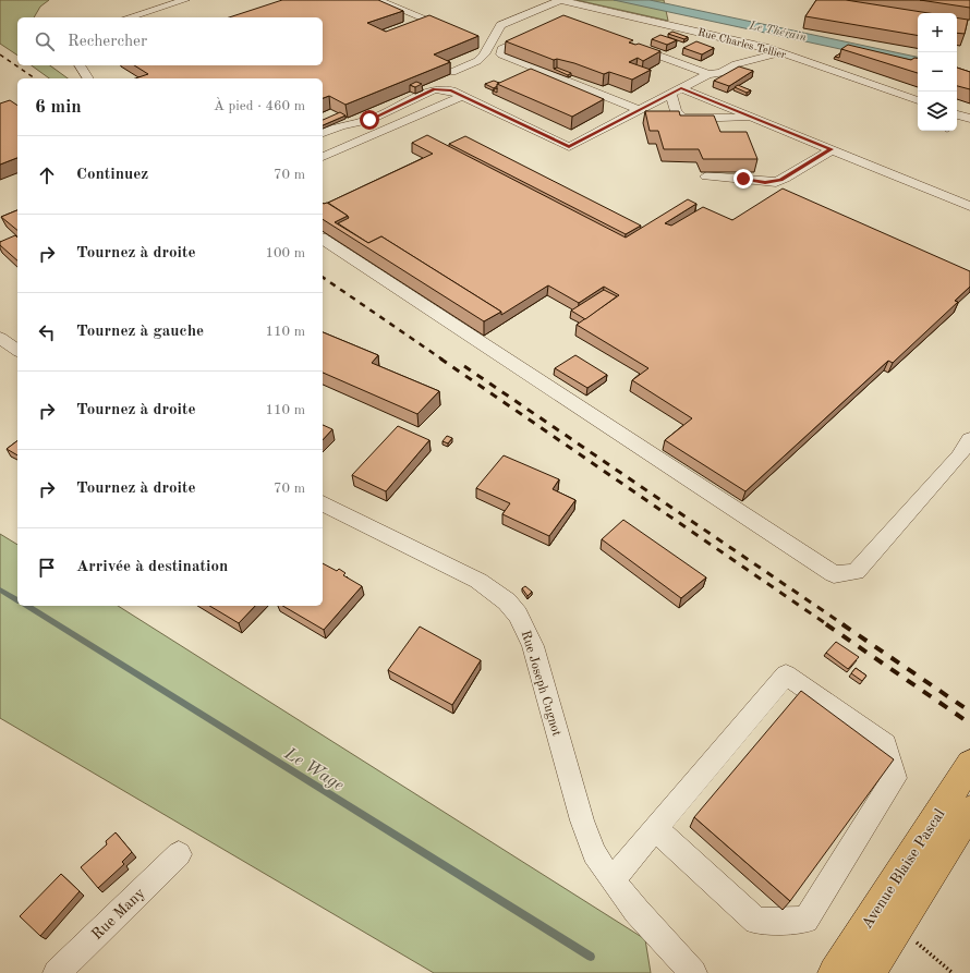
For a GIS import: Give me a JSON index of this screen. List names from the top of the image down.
{
  "streets": {
    "main road": ["Avenue Blaise Pascal"],
    "street": ["Rue Charles Tellier", "Rue Joseph Cugnot", "Rue Many"]
  },
  "water": ["Le Thérain", "Le Wage"],
  "page": {
    "map_buttons": ["+", "−"],
    "search": "Rechercher",
    "heading": ["6 min", "À pied · 460 m"],
    "list": [
      ["Continuez", "70 m"],
      ["Tournez à droite", "100 m"],
      ["Tournez à gauche", "110 m"],
      ["Tournez à droite", "110 m"],
      ["Tournez à droite", "70 m"],
      "Arrivée à destination"
    ]
  }
}
